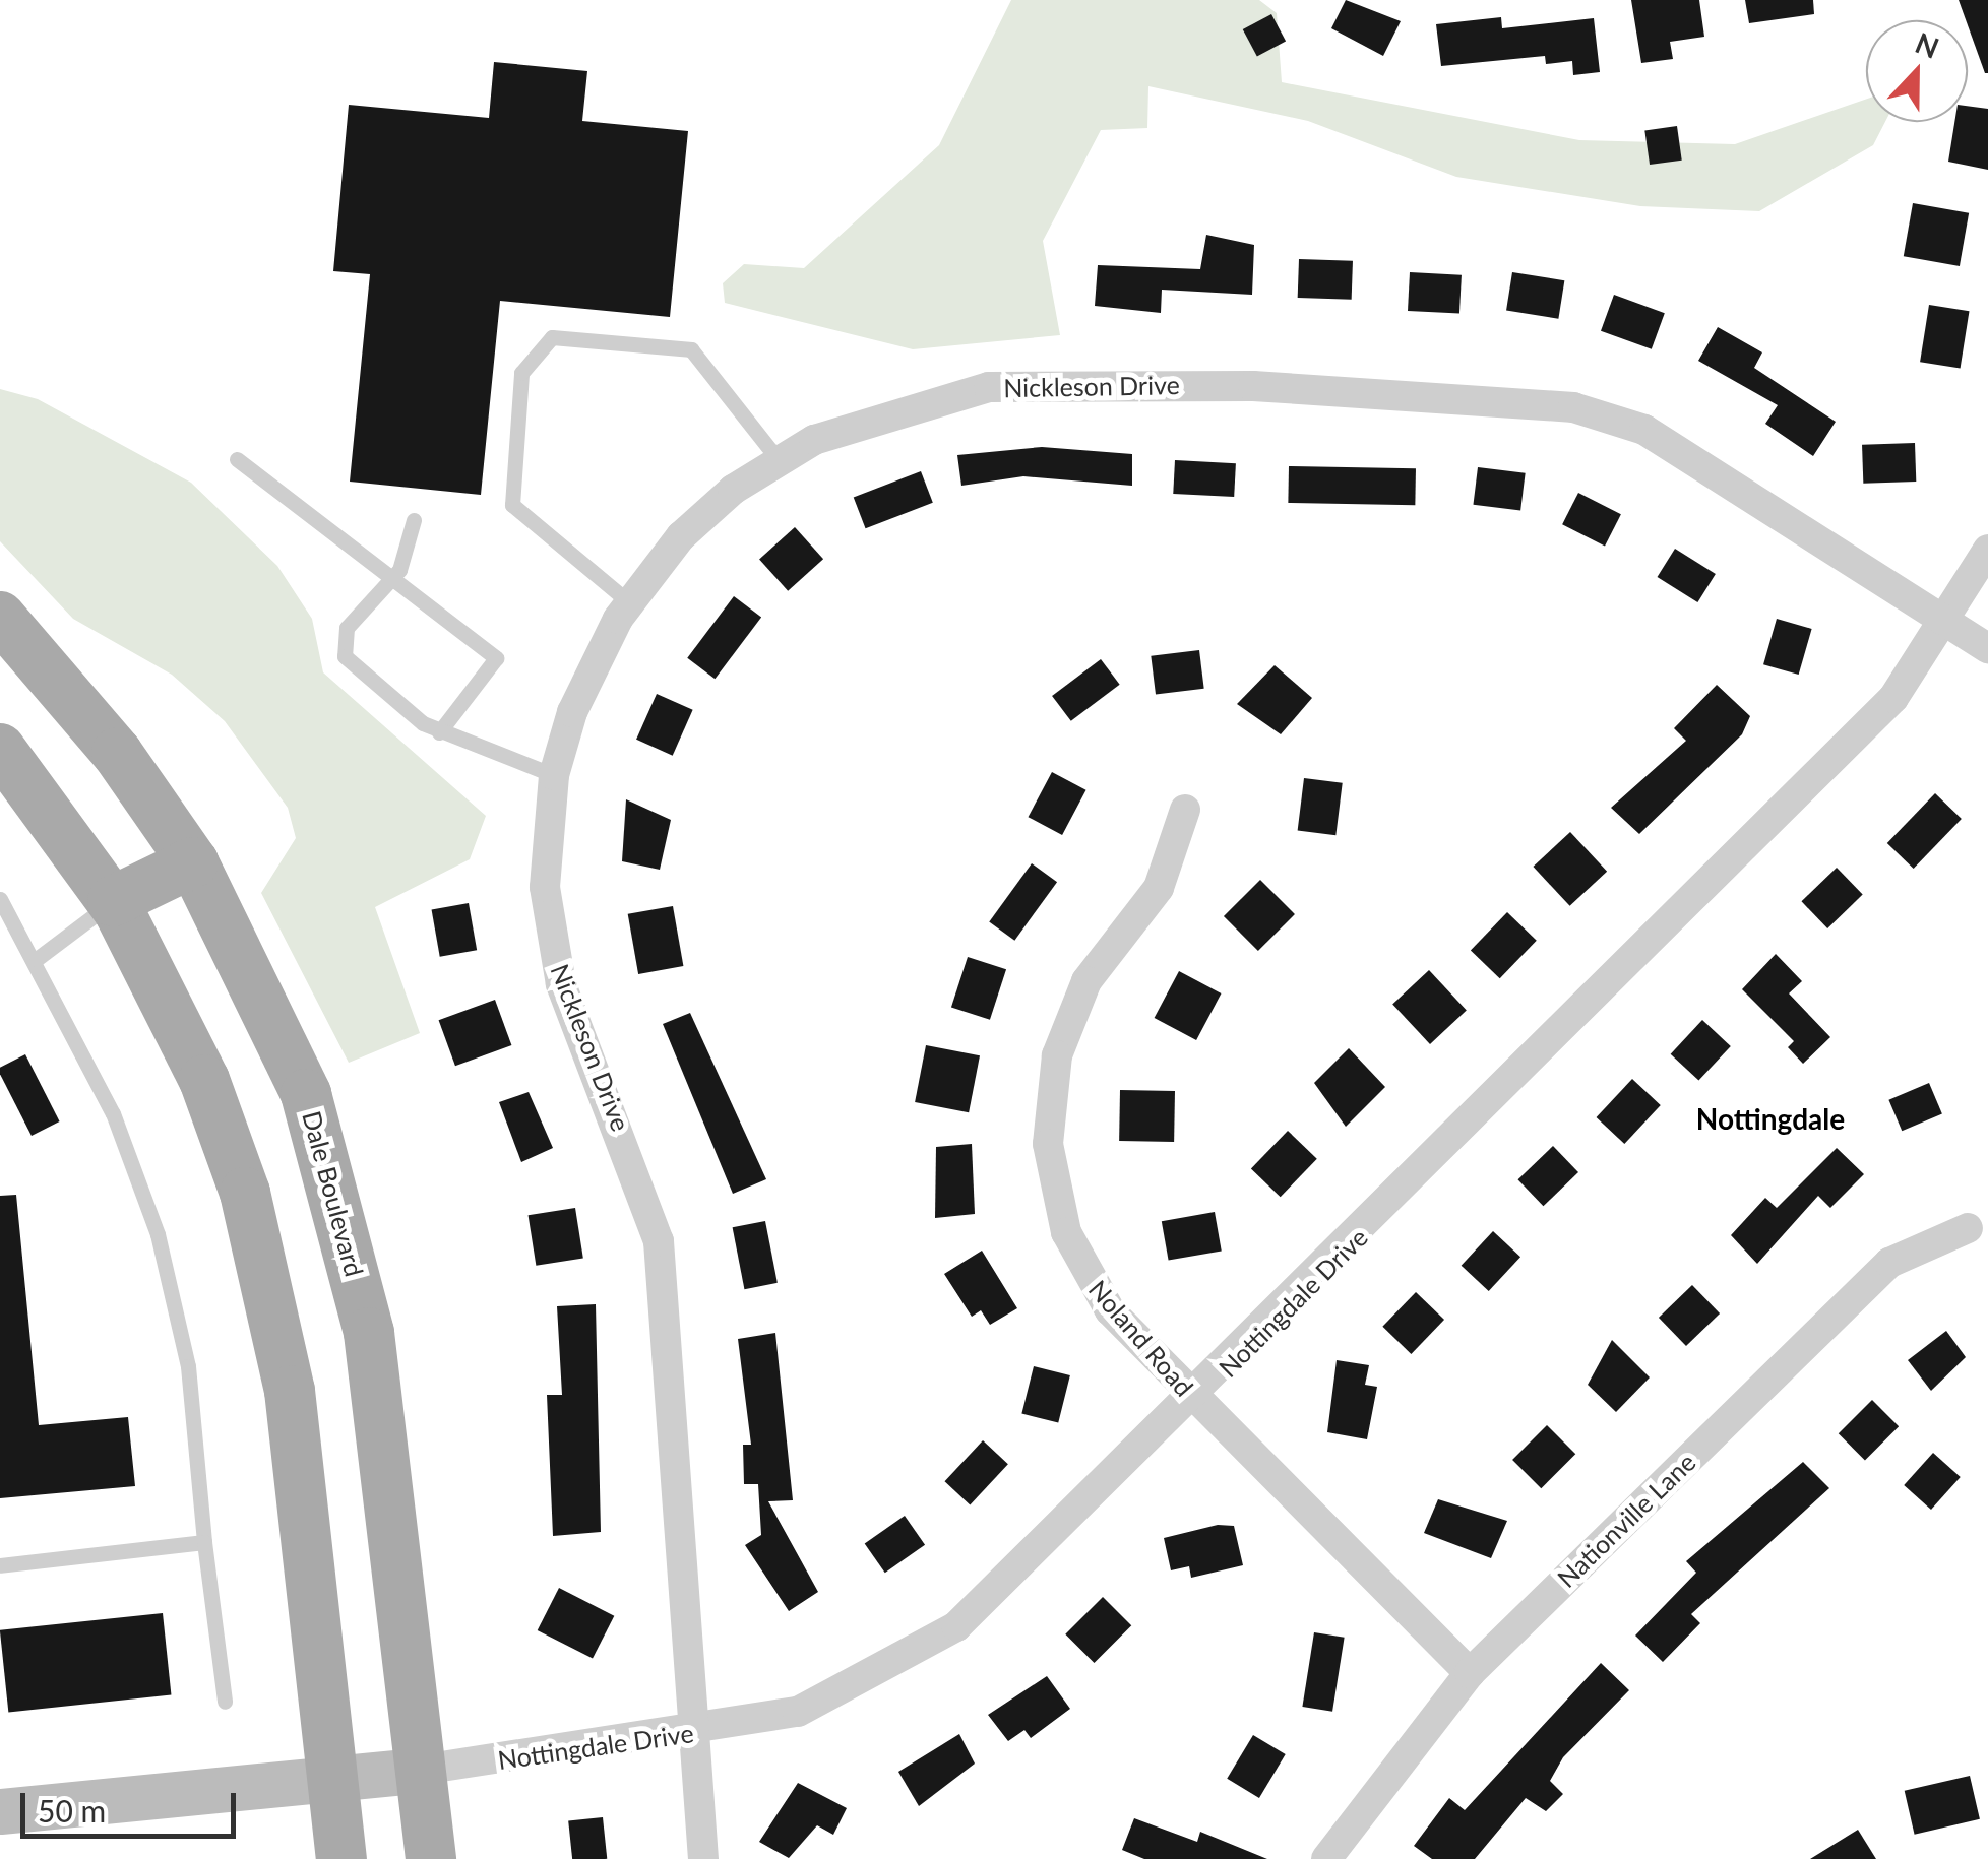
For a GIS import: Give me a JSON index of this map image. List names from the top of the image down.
{
  "streets": {
    "main road": ["Dale Boulevard"],
    "street": [
      "Nickleson Drive",
      "Nottingdale Drive",
      "Noland Road",
      "Nationville Lane"
    ]
  },
  "crossings": [
    ["Nickleson Drive", "Nottingdale Drive"],
    ["Dale Boulevard", "Nottingdale Drive"],
    ["Nottingdale Drive", "Noland Road"],
    ["Noland Road", "Nationville Lane"]
  ],
  "districts": ["Nottingdale"],
  "scale_bar": "50 m",
  "north": "top"
}
